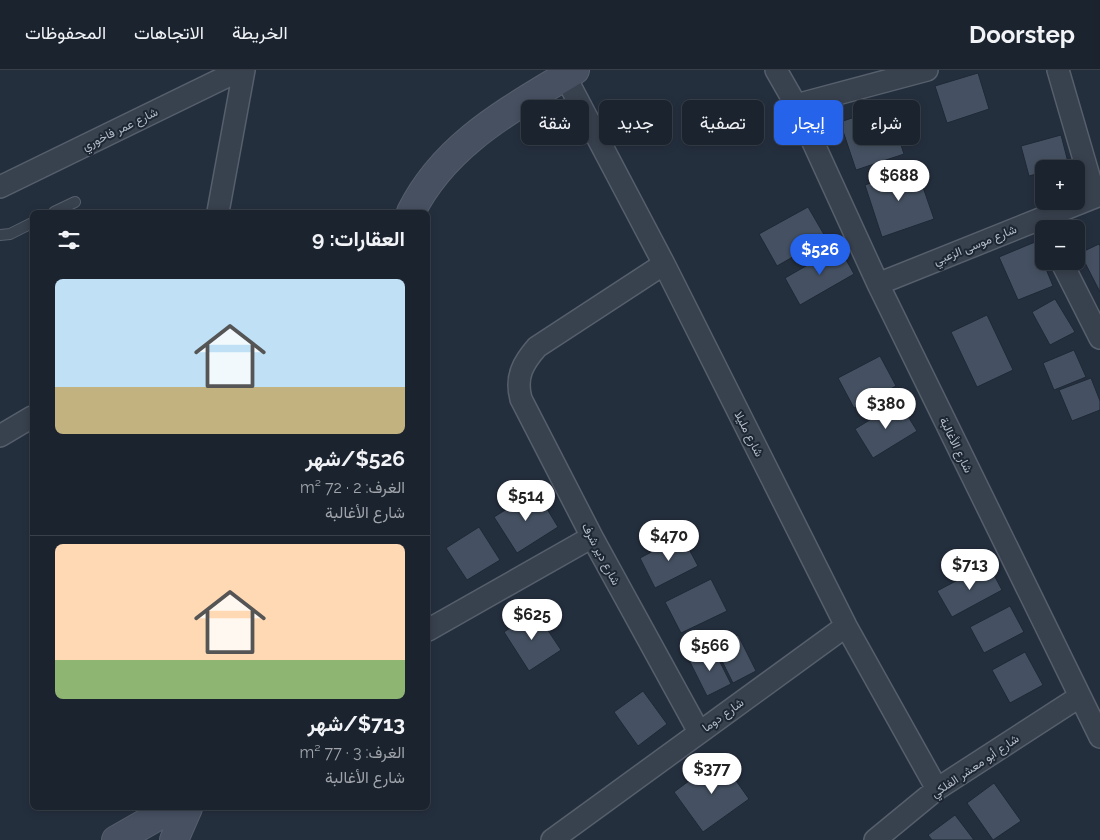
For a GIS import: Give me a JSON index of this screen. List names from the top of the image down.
{
  "streets": {
    "street": [
      "شارع عمر فاخوري",
      "شارع موسى الزعبي",
      "شارع مليلا",
      "شارع الأغالبة",
      "شارع دير شرف",
      "شارع دوما",
      "شارع أبو معشر الفلكي"
    ]
  },
  "crossings": [
    ["شارع موسى الزعبي", "شارع الأغالبة"],
    ["شارع مليلا", "شارع دير شرف"],
    ["شارع مليلا", "شارع دوما"],
    ["شارع مليلا", "شارع أبو معشر الفلكي"],
    ["شارع الأغالبة", "شارع أبو معشر الفلكي"],
    ["شارع دير شرف", "شارع دوما"]
  ],
  "page": {
    "header": "Doorstep",
    "nav": ["الخريطة", "الاتجاهات", "المحفوظات"],
    "chip": [
      "شراء",
      "إيجار",
      "تصفية",
      "جديد",
      "شقة"
    ],
    "map_buttons": ["+", "−"],
    "price": [
      "$688",
      "$526",
      "$380",
      "$514",
      "$470",
      "$713",
      "$625",
      "$566",
      "$377"
    ],
    "heading": "العقارات: 9",
    "list": [
      {
        "name": "$526/شهر",
        "note": "الغرف: 2 · 72 m² · شارع الأغالبة"
      },
      {
        "name": "$713/شهر",
        "note": "الغرف: 3 · 77 m² · شارع الأغالبة"
      }
    ]
  }
}
